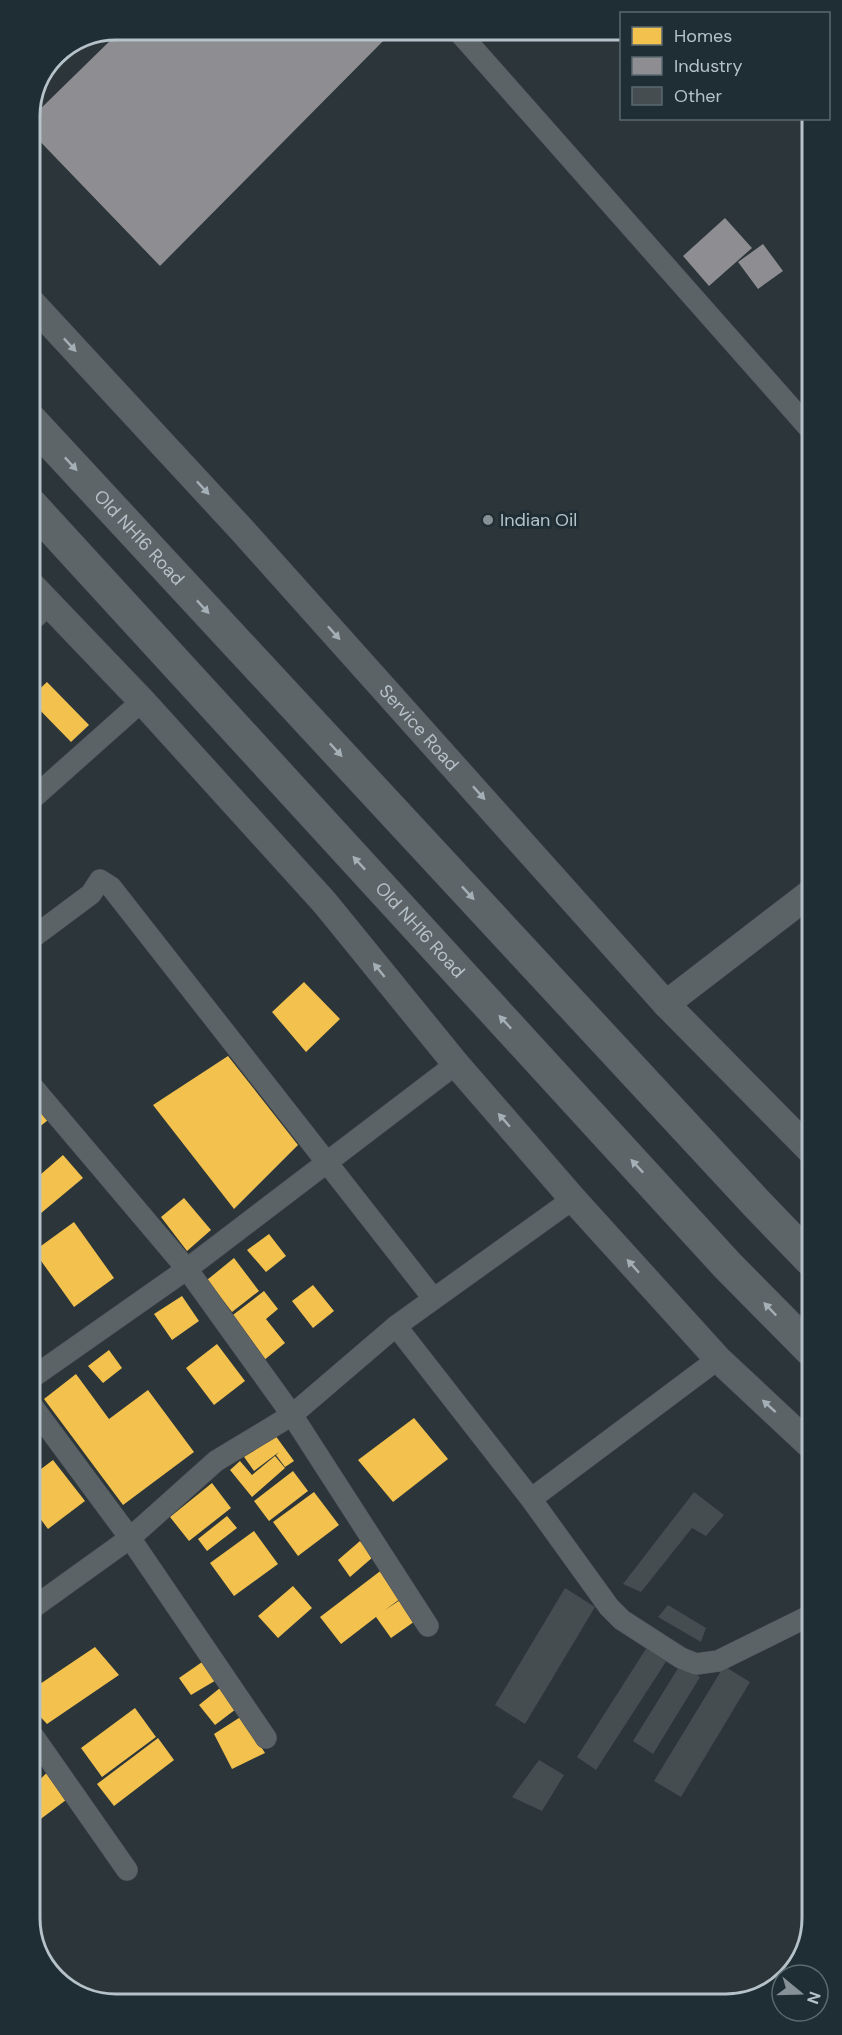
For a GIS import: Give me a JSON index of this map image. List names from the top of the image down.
{
  "streets": {
    "main road": ["Old NH16 Road"],
    "street": ["Service Road"]
  },
  "places": ["Indian Oil"],
  "legend": ["Homes", "Industry", "Other"],
  "north": "right"
}
